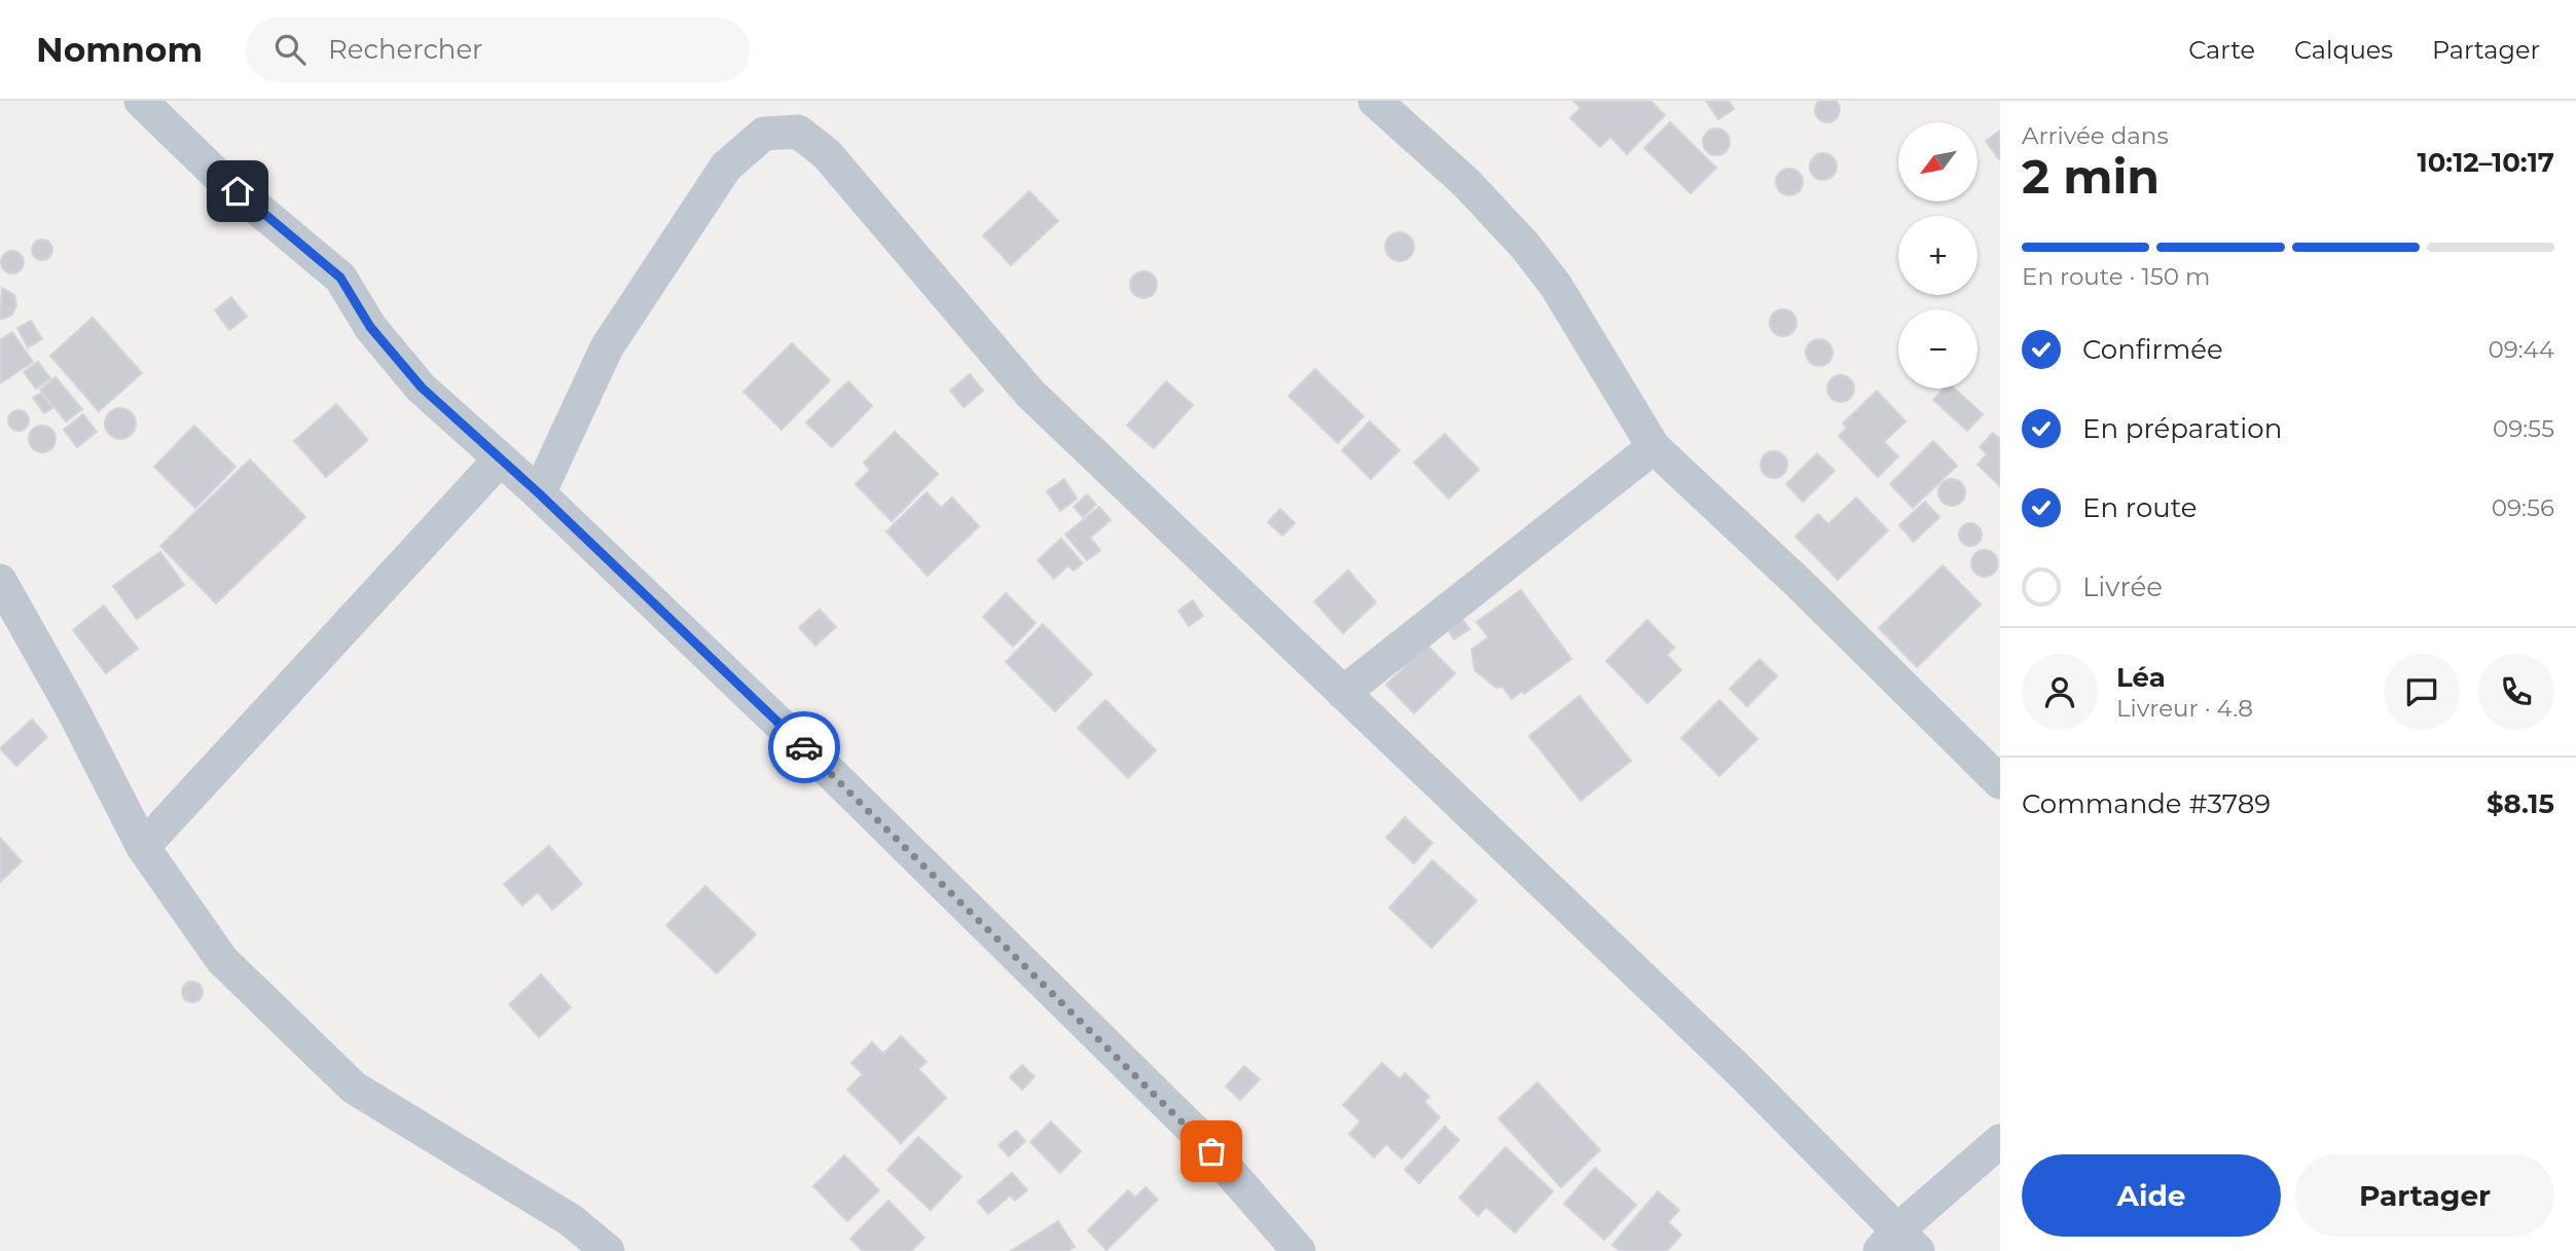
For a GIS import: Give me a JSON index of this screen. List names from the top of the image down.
{
  "north": "bottom left",
  "page": {
    "header": "Nomnom",
    "search": "Rechercher",
    "nav": ["Carte", "Calques", "Partager"],
    "heading": ["2 min", "Arrivée dans", "10:12–10:17"],
    "panel": [
      "Léa",
      "Livreur · 4.8",
      "Commande #3789",
      "$8.15"
    ],
    "map_buttons": ["+", "−"],
    "bar": "En route · 150 m",
    "list": [
      ["Confirmée", "09:44"],
      ["En préparation", "09:55"],
      ["En route", "09:56"],
      "Livrée"
    ],
    "buttons": ["Aide", "Partager"]
  }
}
